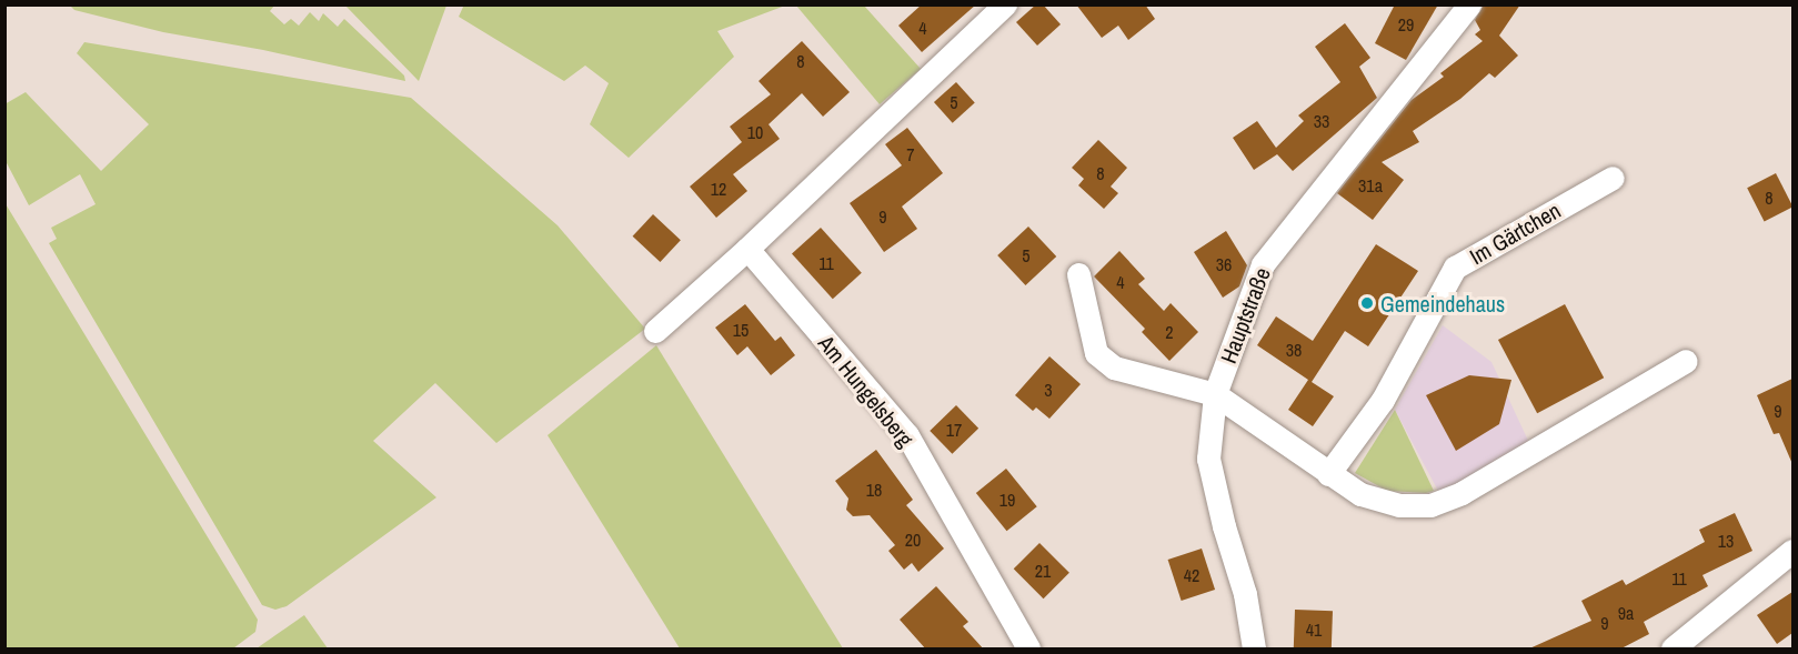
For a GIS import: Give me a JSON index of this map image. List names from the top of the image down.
{
  "streets": {
    "street": ["Im Gärtchen", "Hauptstraße", "Am Hungelsberg"]
  },
  "places": ["Gemeindehaus"],
  "house_numbers": [
    "29",
    "4",
    "8",
    "5",
    "33",
    "10",
    "7",
    "8",
    "31a",
    "12",
    "8",
    "9",
    "5",
    "11",
    "36",
    "4",
    "15",
    "2",
    "38",
    "3",
    "9",
    "17",
    "18",
    "19",
    "20",
    "13",
    "21",
    "42",
    "11",
    "9a",
    "9",
    "41"
  ]
}
